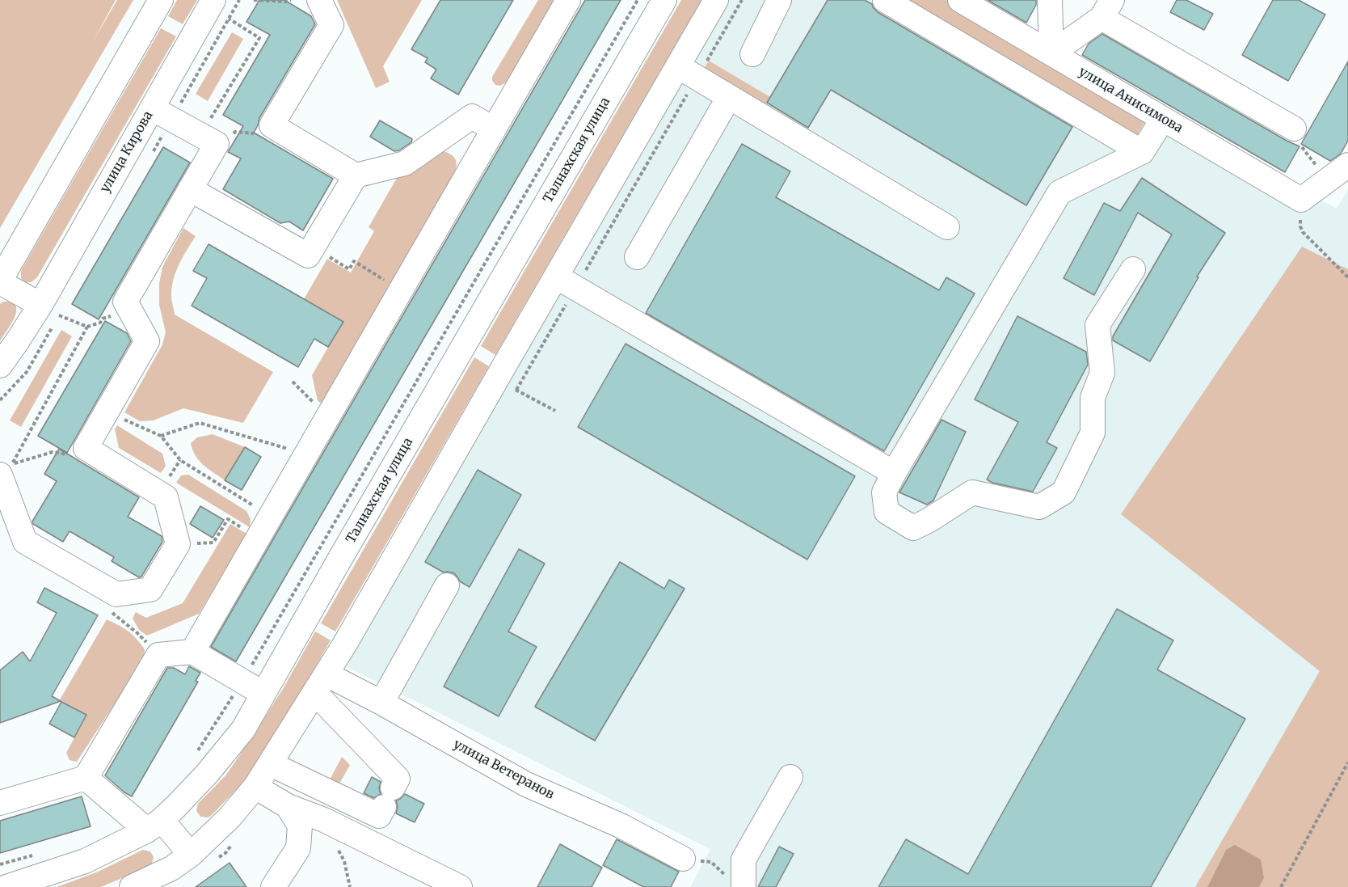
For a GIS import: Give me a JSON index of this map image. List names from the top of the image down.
{
  "streets": {
    "street": [
      "улица Анисимова",
      "Талнахская улица",
      "улица Кирова",
      "улица Ветеранов"
    ]
  }
}
